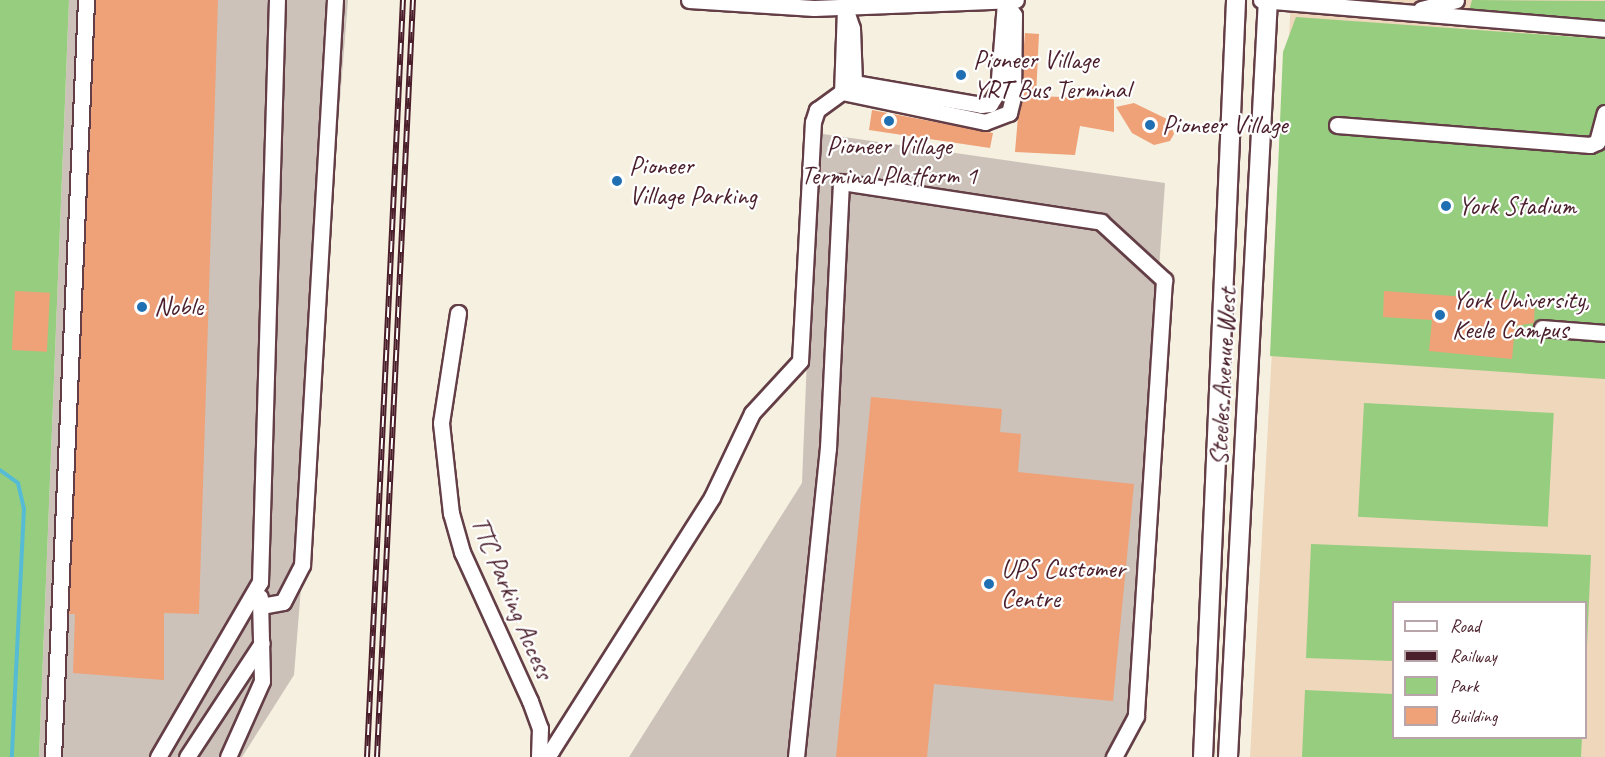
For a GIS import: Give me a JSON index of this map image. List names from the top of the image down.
{
  "streets": {
    "main road": ["Steeles Avenue West"],
    "street": ["TTC Parking Access"]
  },
  "places": [
    "Pioneer Village YRT Bus Terminal",
    "Pioneer Village Terminal Platform 1",
    "Pioneer Village",
    "Pioneer Village Parking",
    "York Stadium",
    "Noble",
    "York University, Keele Campus",
    "UPS Customer Centre"
  ],
  "legend": [
    "Road",
    "Railway",
    "Park",
    "Building"
  ]
}
